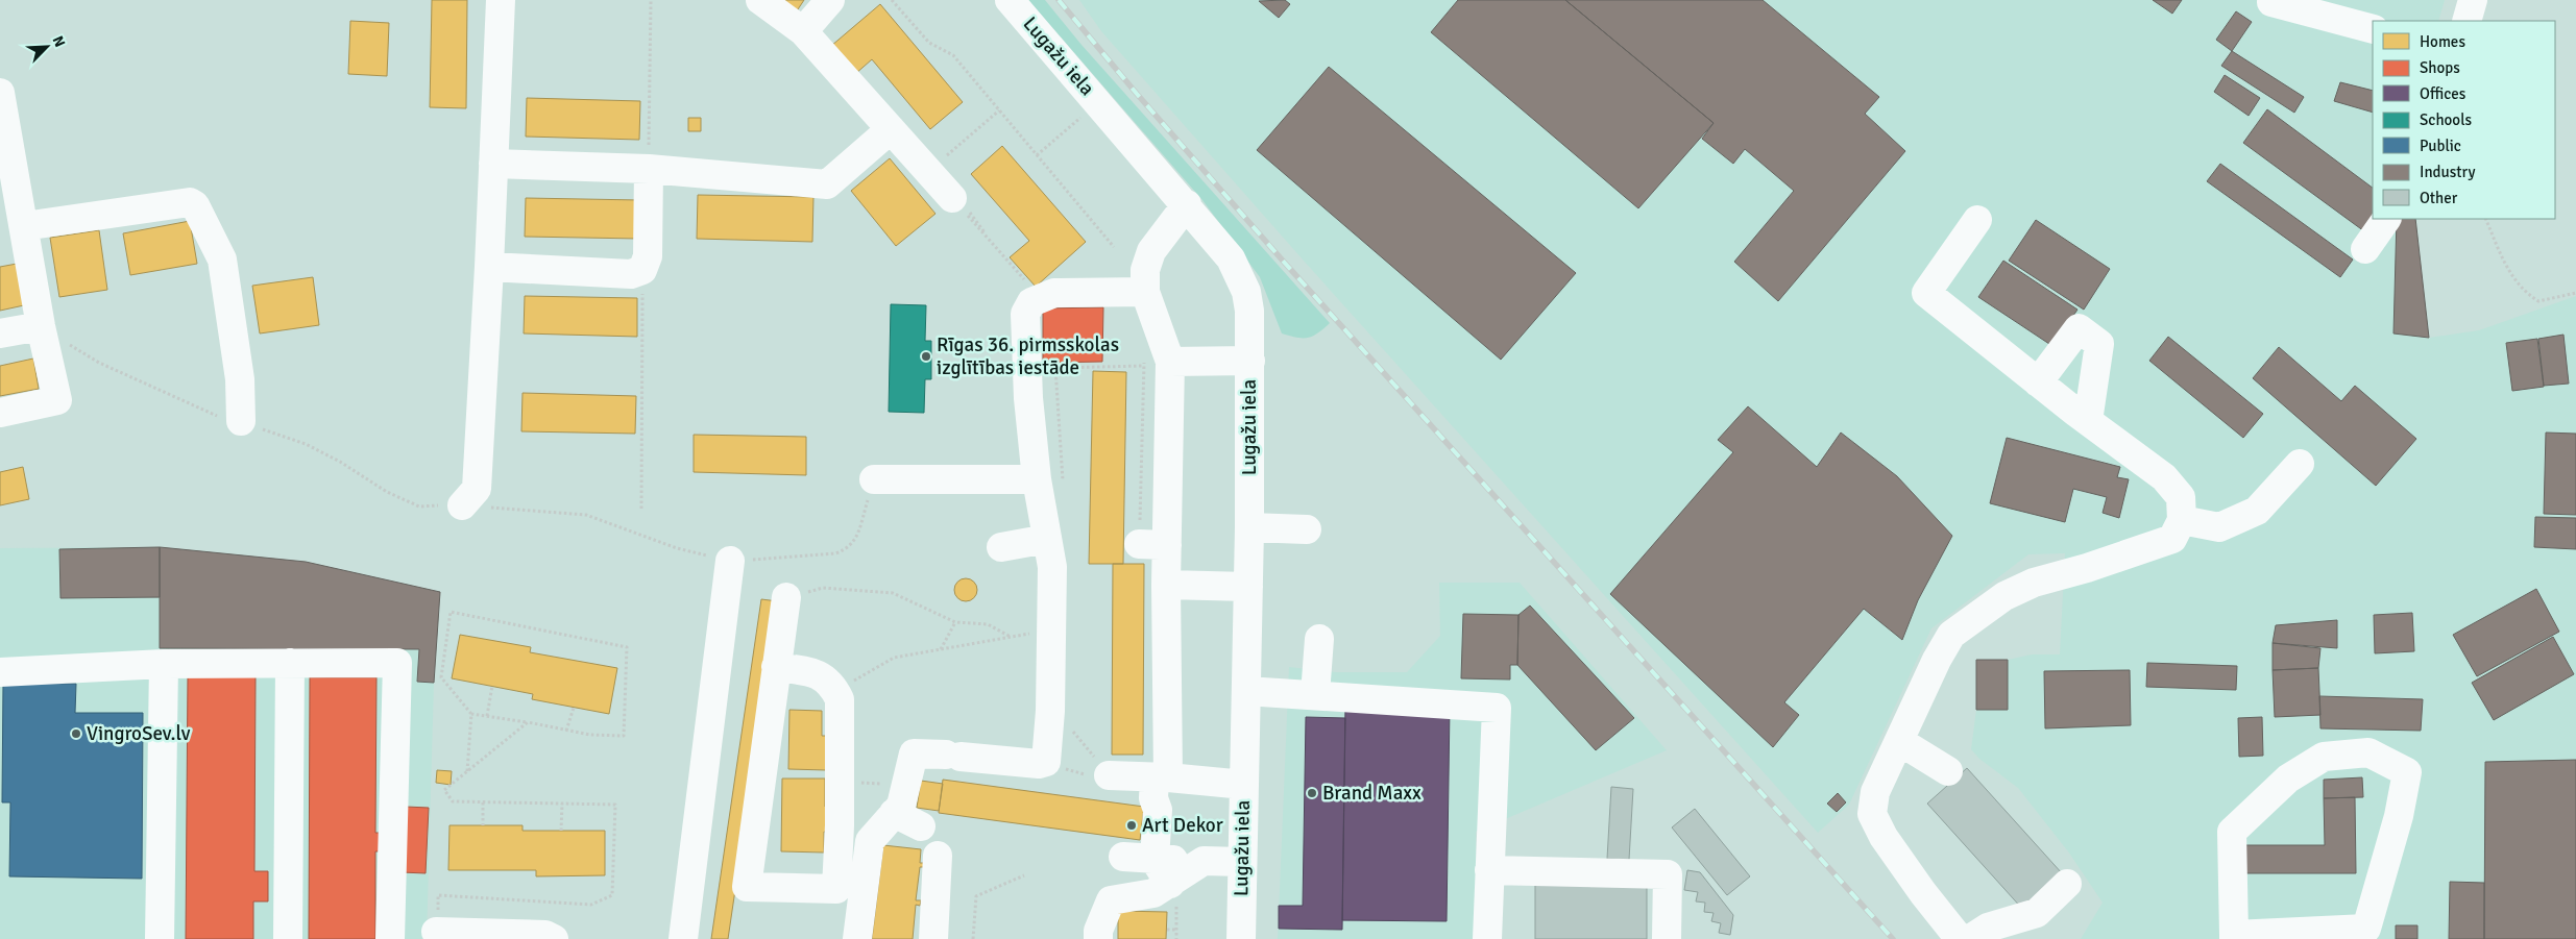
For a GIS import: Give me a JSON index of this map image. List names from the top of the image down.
{
  "streets": {
    "street": ["Lugažu iela"]
  },
  "places": [
    "Rīgas 36. pirmsskolas izglītības iestāde",
    "VingroSev.lv",
    "Brand Maxx",
    "Art Dekor"
  ],
  "legend": [
    "Homes",
    "Shops",
    "Offices",
    "Schools",
    "Public",
    "Industry",
    "Other"
  ],
  "north": "top right"
}
